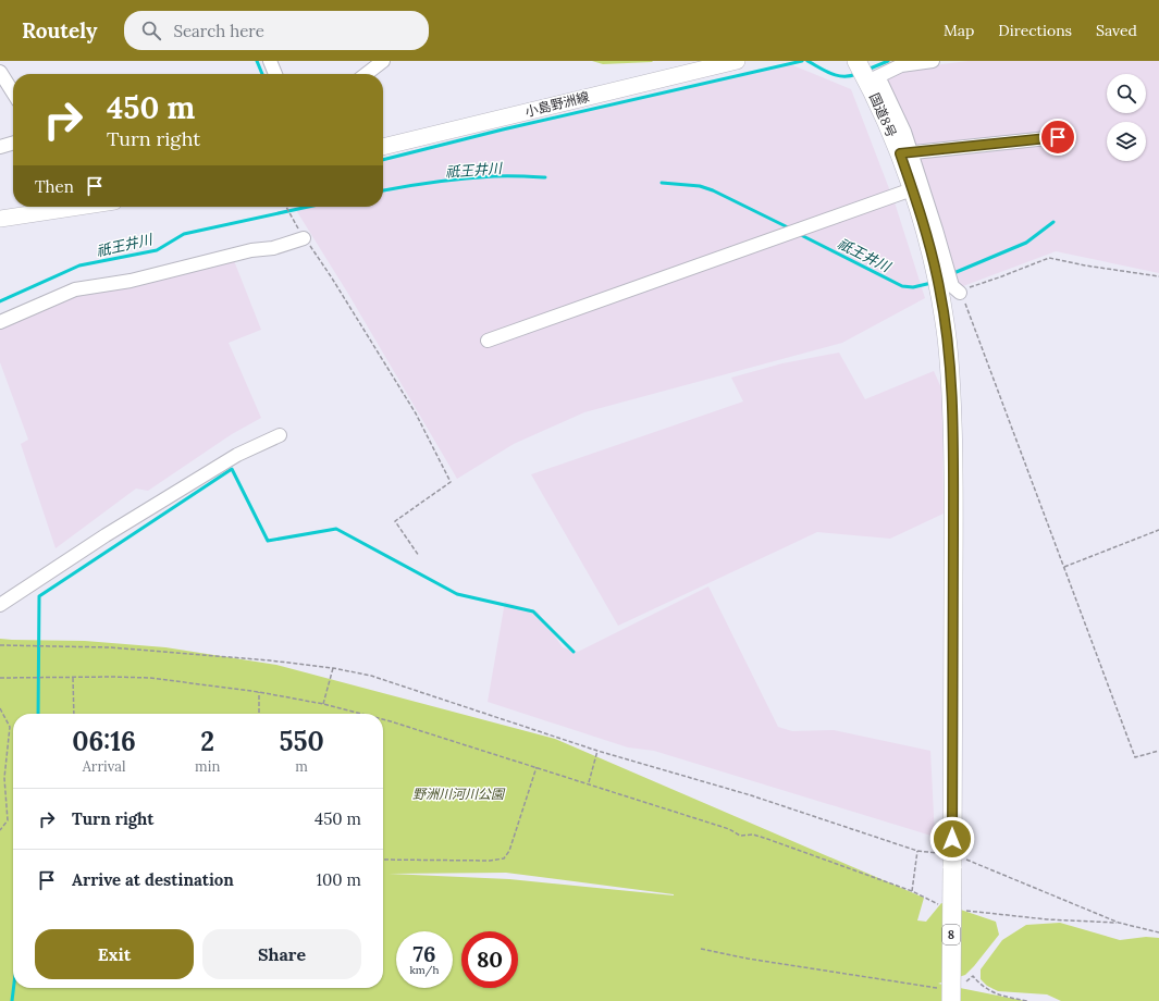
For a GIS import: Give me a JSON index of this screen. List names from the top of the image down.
{
  "streets": {
    "highway": ["国道8号", "8"],
    "main road": ["小島野洲線"]
  },
  "water": ["祇王井川"],
  "parks": ["野洲川河川公園"],
  "page": {
    "header": "Routely",
    "search": "Search here",
    "nav": ["Map", "Directions", "Saved"],
    "turn": ["450 m", "Turn right"],
    "then": "Then",
    "eta": [
      "06:16",
      "Arrival",
      "2",
      "min",
      "550",
      "m"
    ],
    "list": [
      {
        "name": "Turn right",
        "value": "450 m"
      },
      {
        "name": "Arrive at destination",
        "value": "100 m"
      }
    ],
    "buttons": ["Exit", "Share"],
    "speed": "76 km/h",
    "limit": "80"
  }
}
